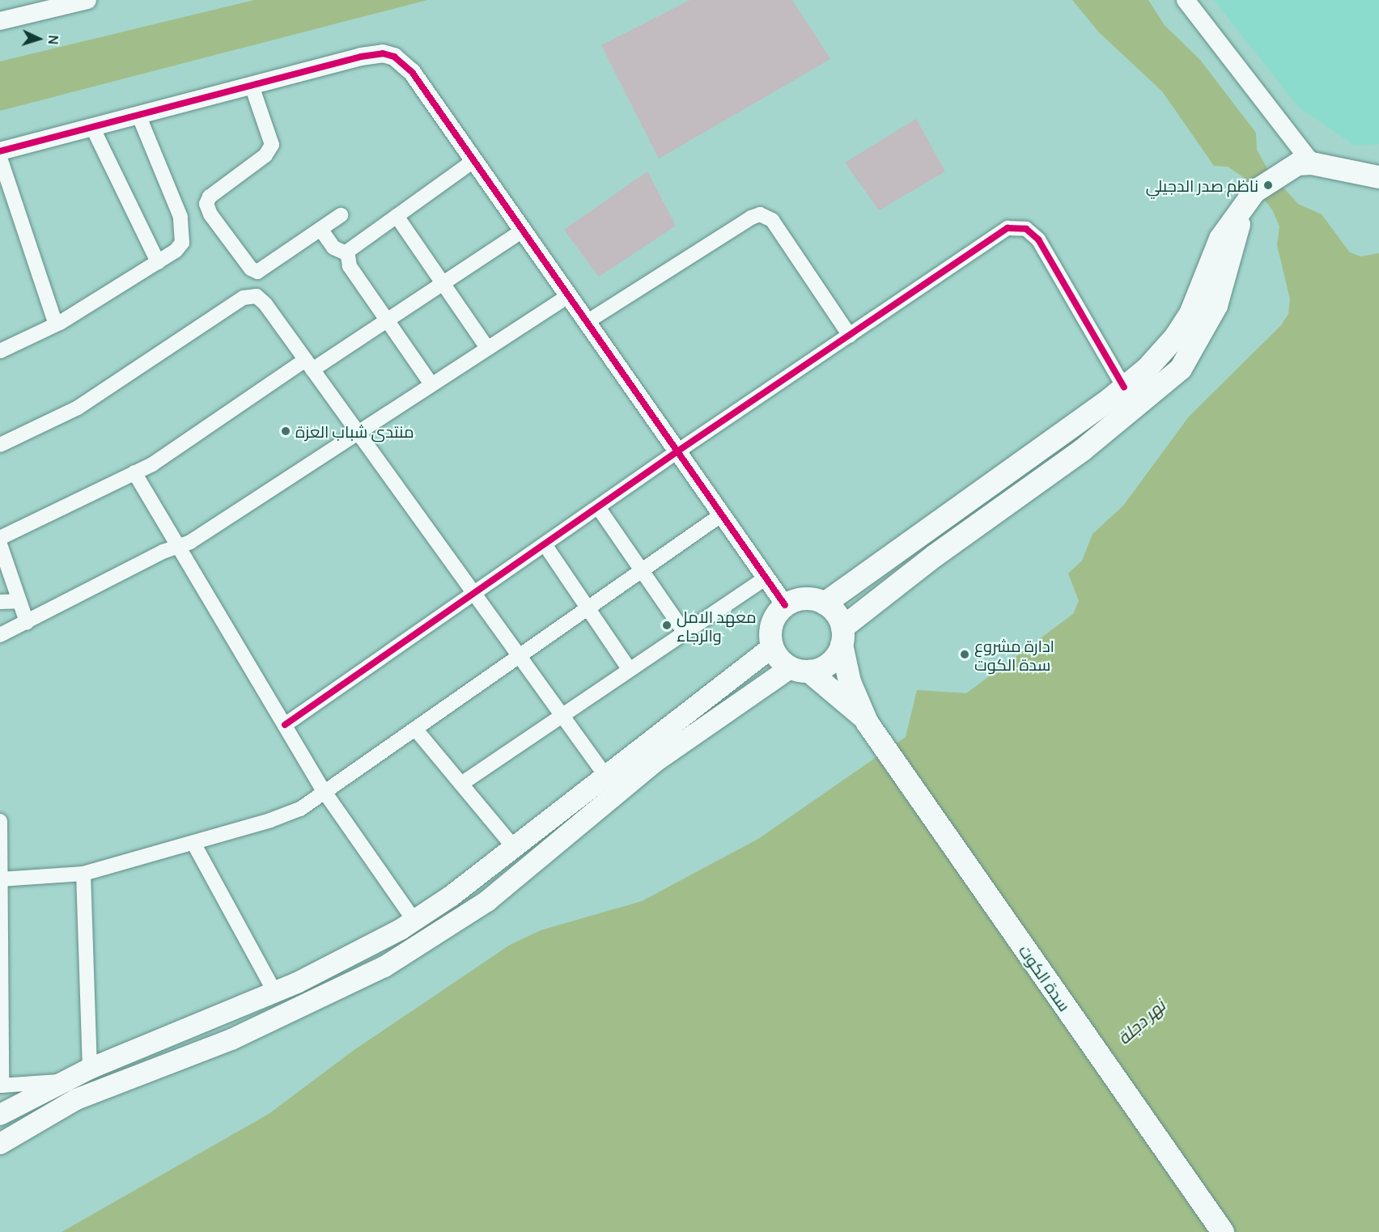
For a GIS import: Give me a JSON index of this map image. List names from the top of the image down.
{
  "streets": {
    "main road": ["سدة الكوت"]
  },
  "water": ["نهر دجلة"],
  "places": [
    "ناظم صدر الدجيلي",
    "منتدى شباب العزة",
    "معهد الامل والرجاء",
    "ادارة مشروع سدة الكوت"
  ],
  "north": "right"
}
